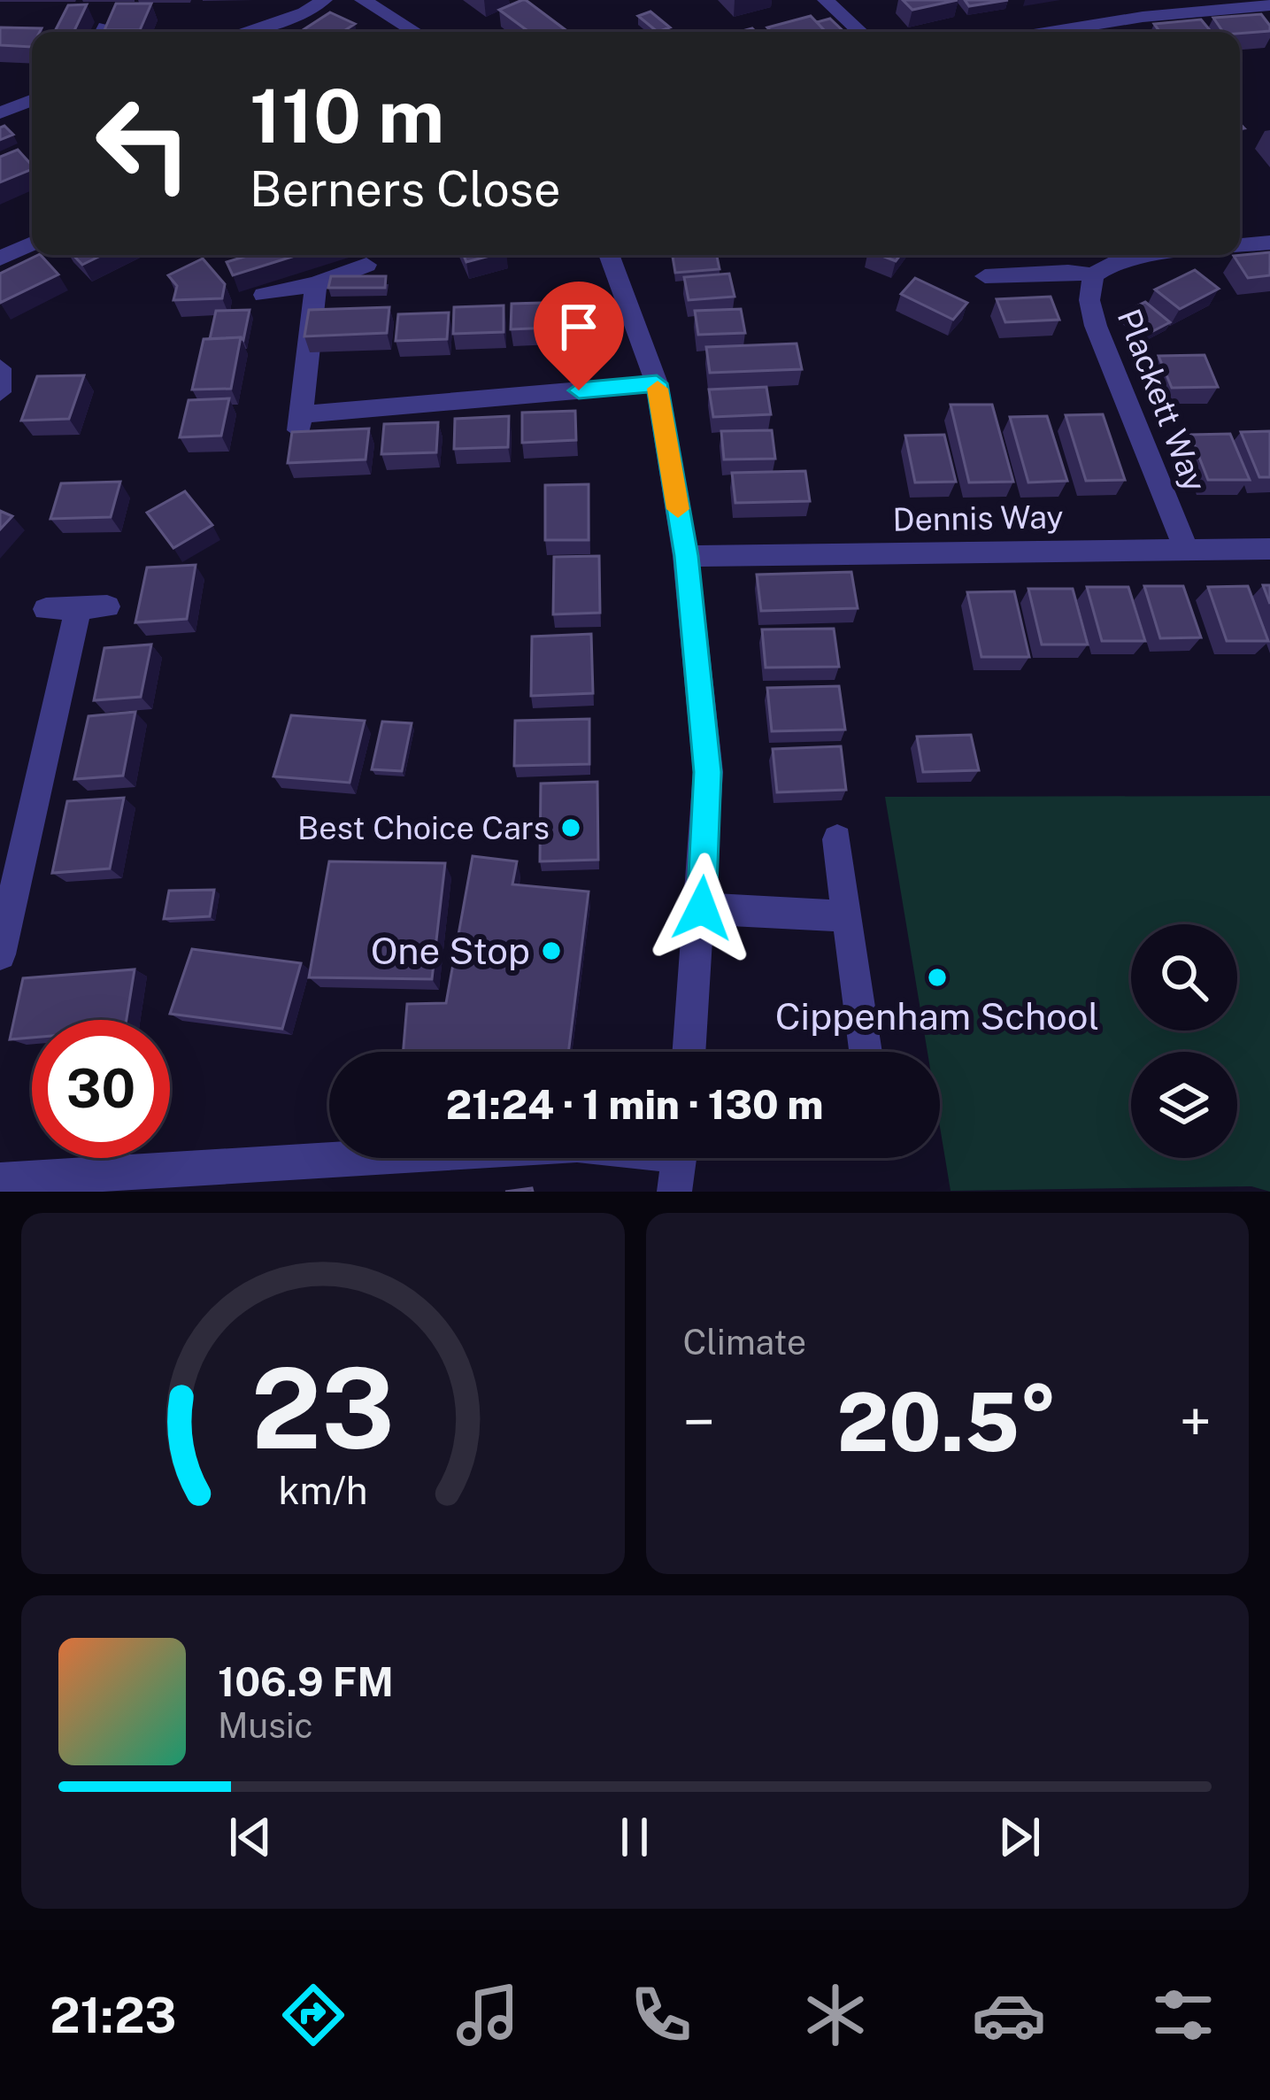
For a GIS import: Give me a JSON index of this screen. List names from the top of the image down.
{
  "streets": {
    "street": ["Plackett Way", "Dennis Way"]
  },
  "crossings": [
    ["Plackett Way", "Dennis Way"]
  ],
  "places": ["Best Choice Cars", "One Stop", "Cippenham School"],
  "page": {
    "turn": ["110 m", "Berners Close"],
    "limit": "30",
    "trip": "21:24 · 1 min · 130 m",
    "tile": "Climate",
    "heat": ["−", "20.5°", "+"],
    "song": ["106.9 FM", "Music"],
    "tabs": "21:23",
    "gauge": ["23", "km/h"]
  }
}
